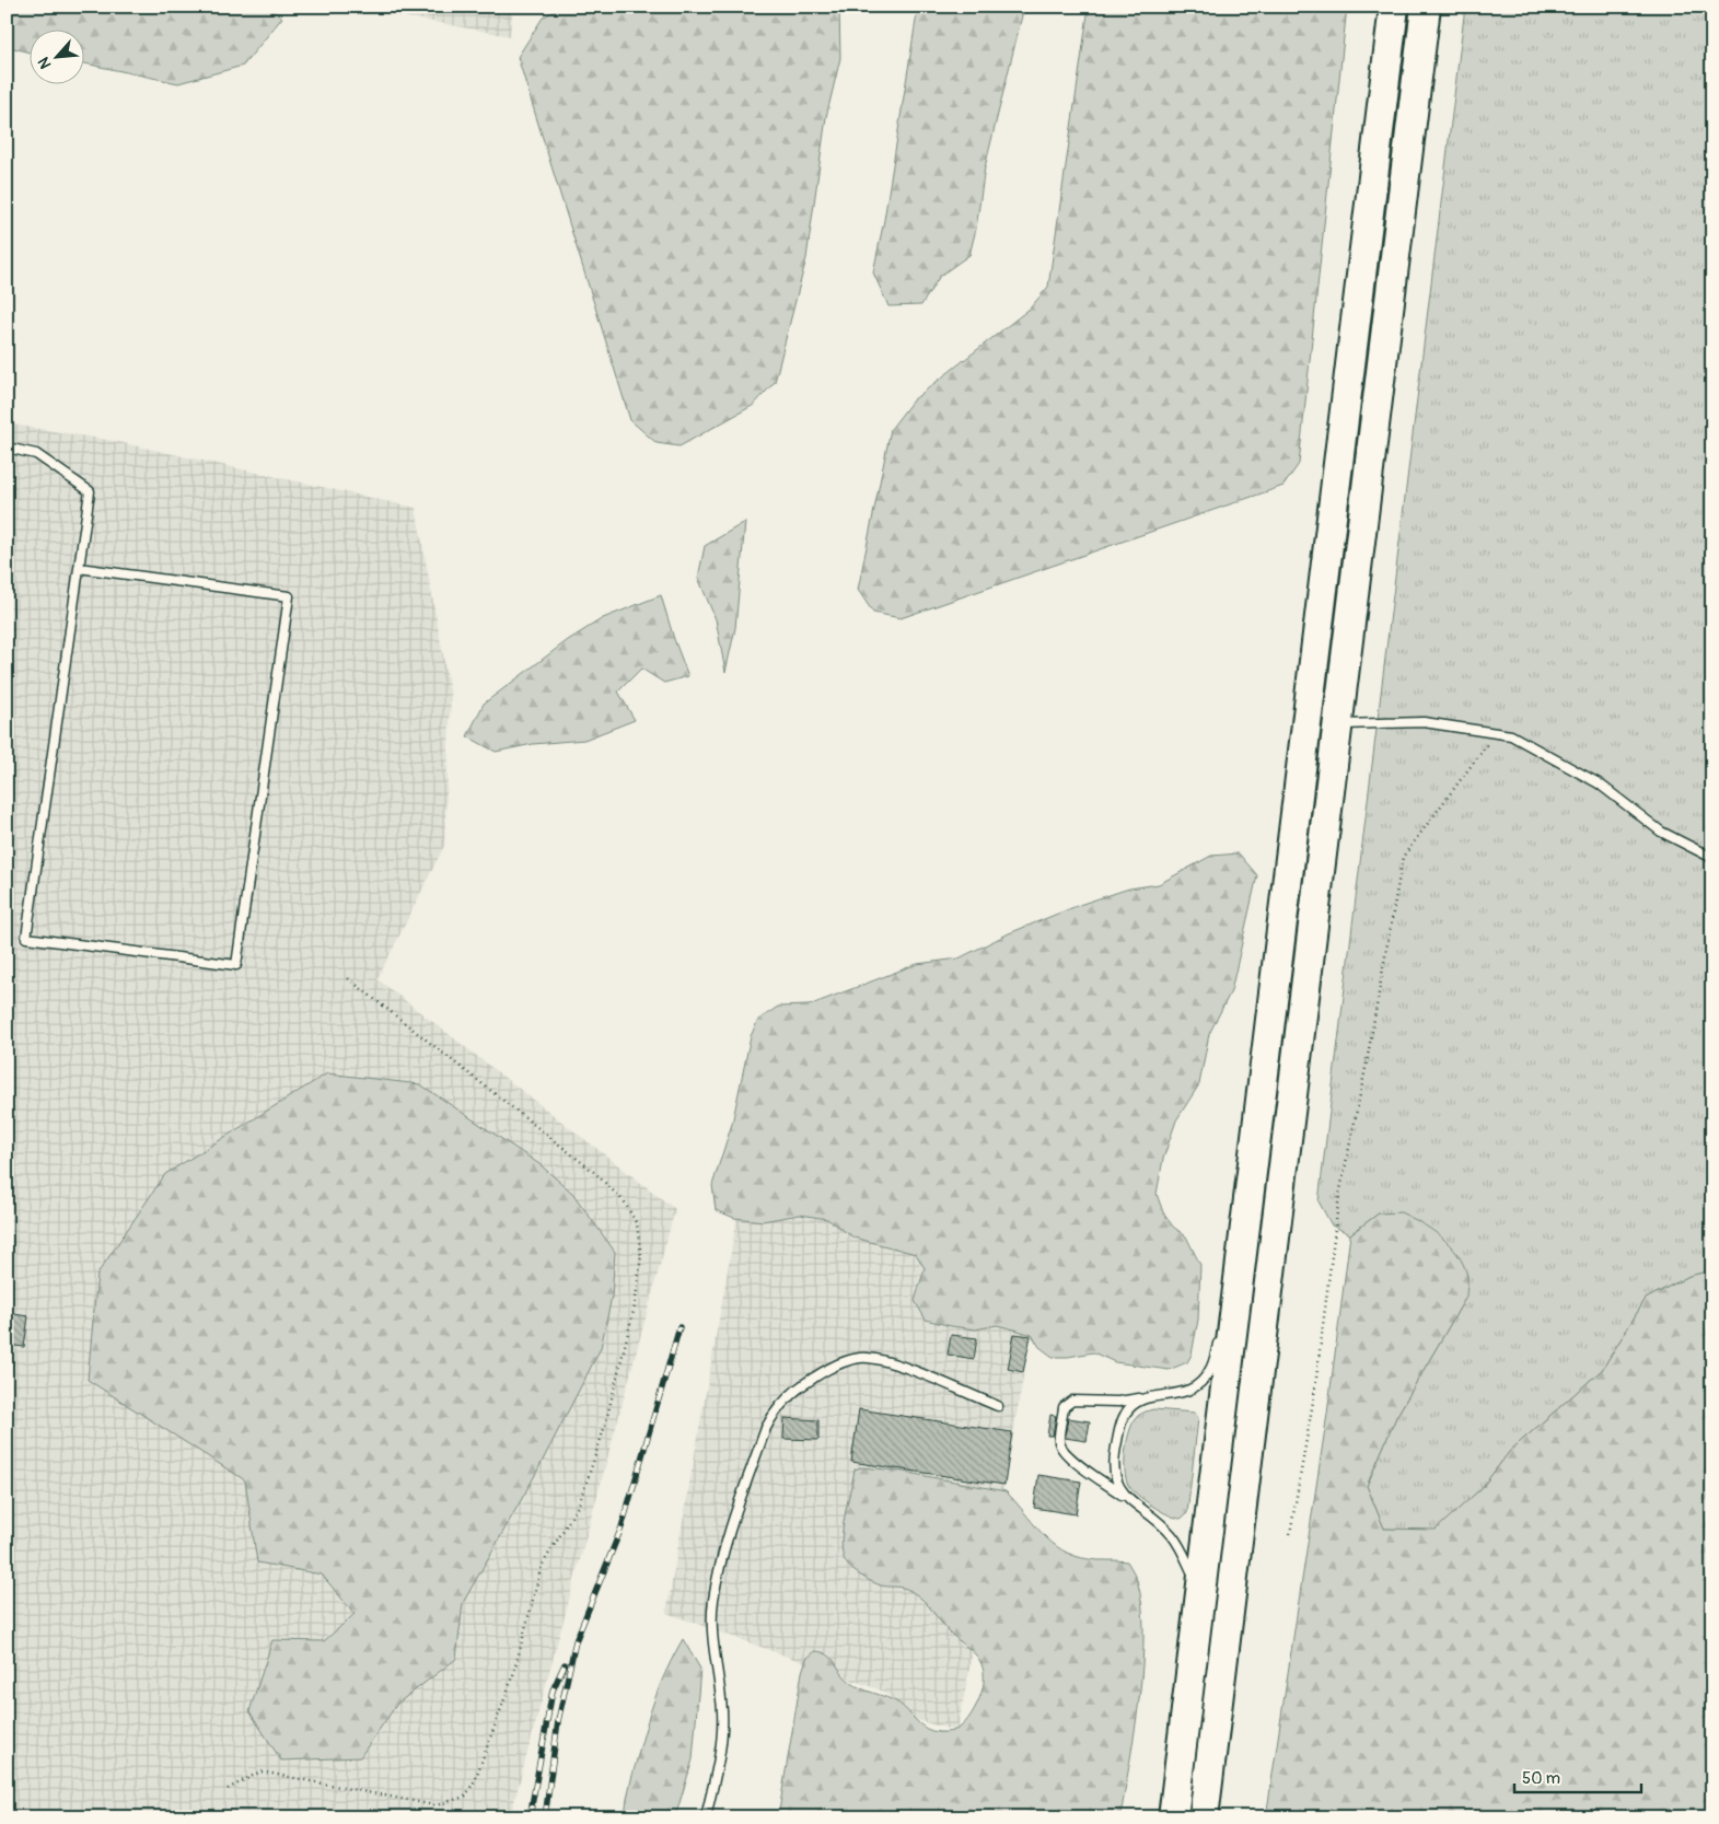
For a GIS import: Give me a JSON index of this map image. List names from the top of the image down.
{
  "scale_bar": "50 m",
  "north": "bottom left"
}
